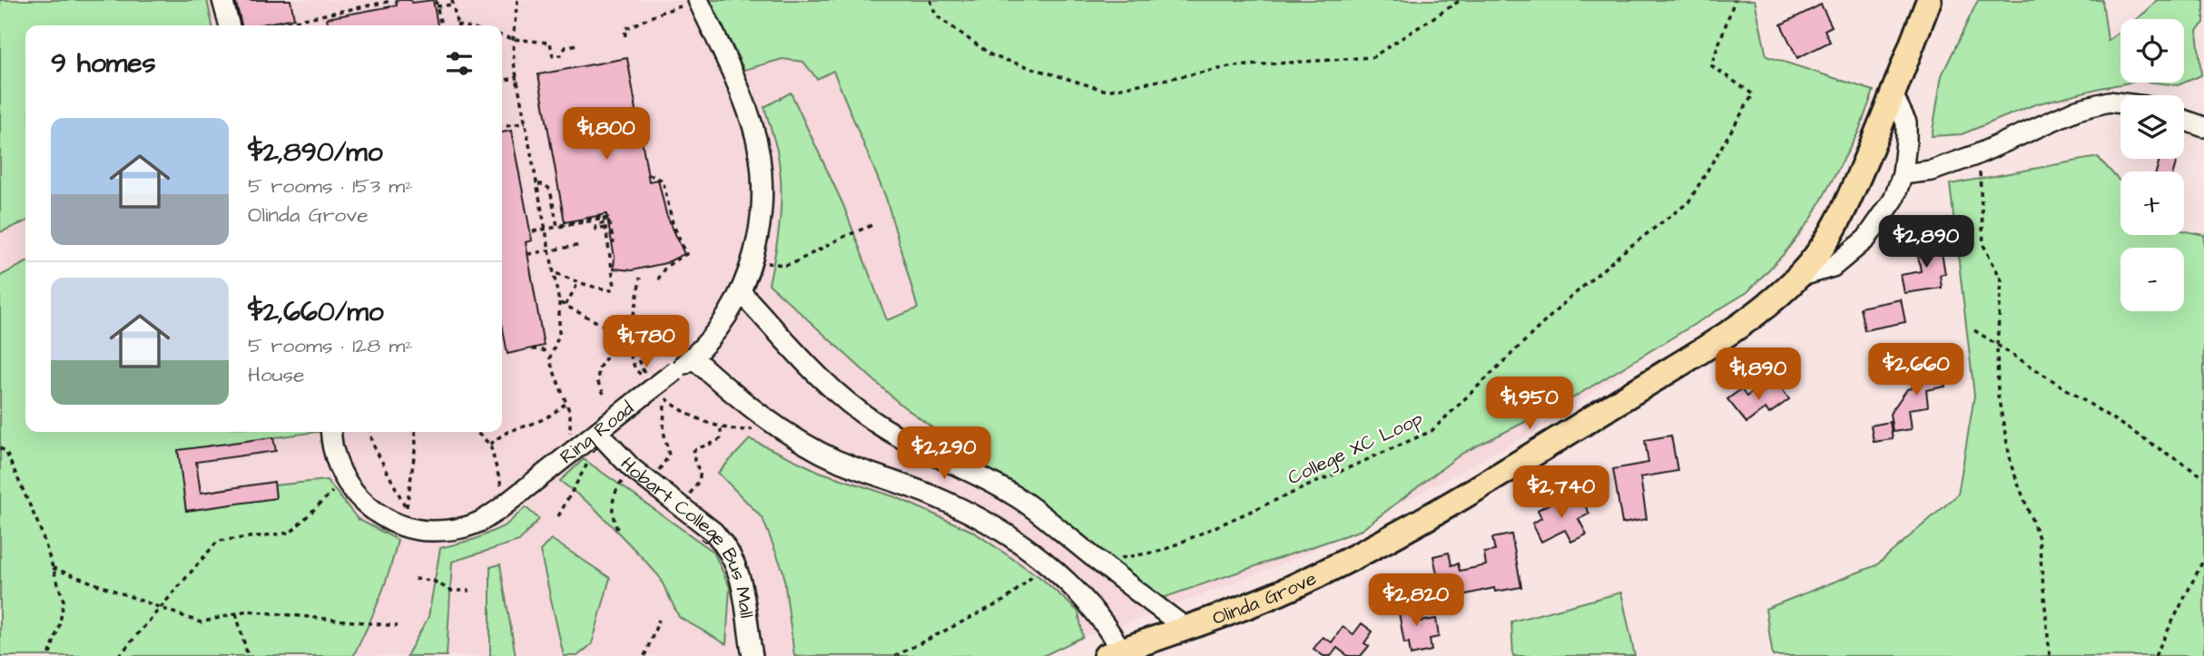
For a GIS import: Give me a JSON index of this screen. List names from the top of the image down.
{
  "streets": {
    "main road": ["Olinda Grove"],
    "street": ["Ring Road", "Hobart College Bus Mall"],
    "path": ["College XC Loop"]
  },
  "crossings": [
    ["Ring Road", "Hobart College Bus Mall"]
  ],
  "page": {
    "map_buttons": ["+", "−"],
    "heading": "9 homes",
    "list": [
      {
        "name": "$2,890/mo",
        "note": "5 rooms · 153 m² · Olinda Grove"
      },
      {
        "name": "$2,660/mo",
        "note": "5 rooms · 128 m² · House"
      }
    ],
    "price": [
      "$1,800",
      "$2,890",
      "$1,780",
      "$2,660",
      "$1,890",
      "$1,950",
      "$2,290",
      "$2,740",
      "$2,820"
    ]
  }
}
